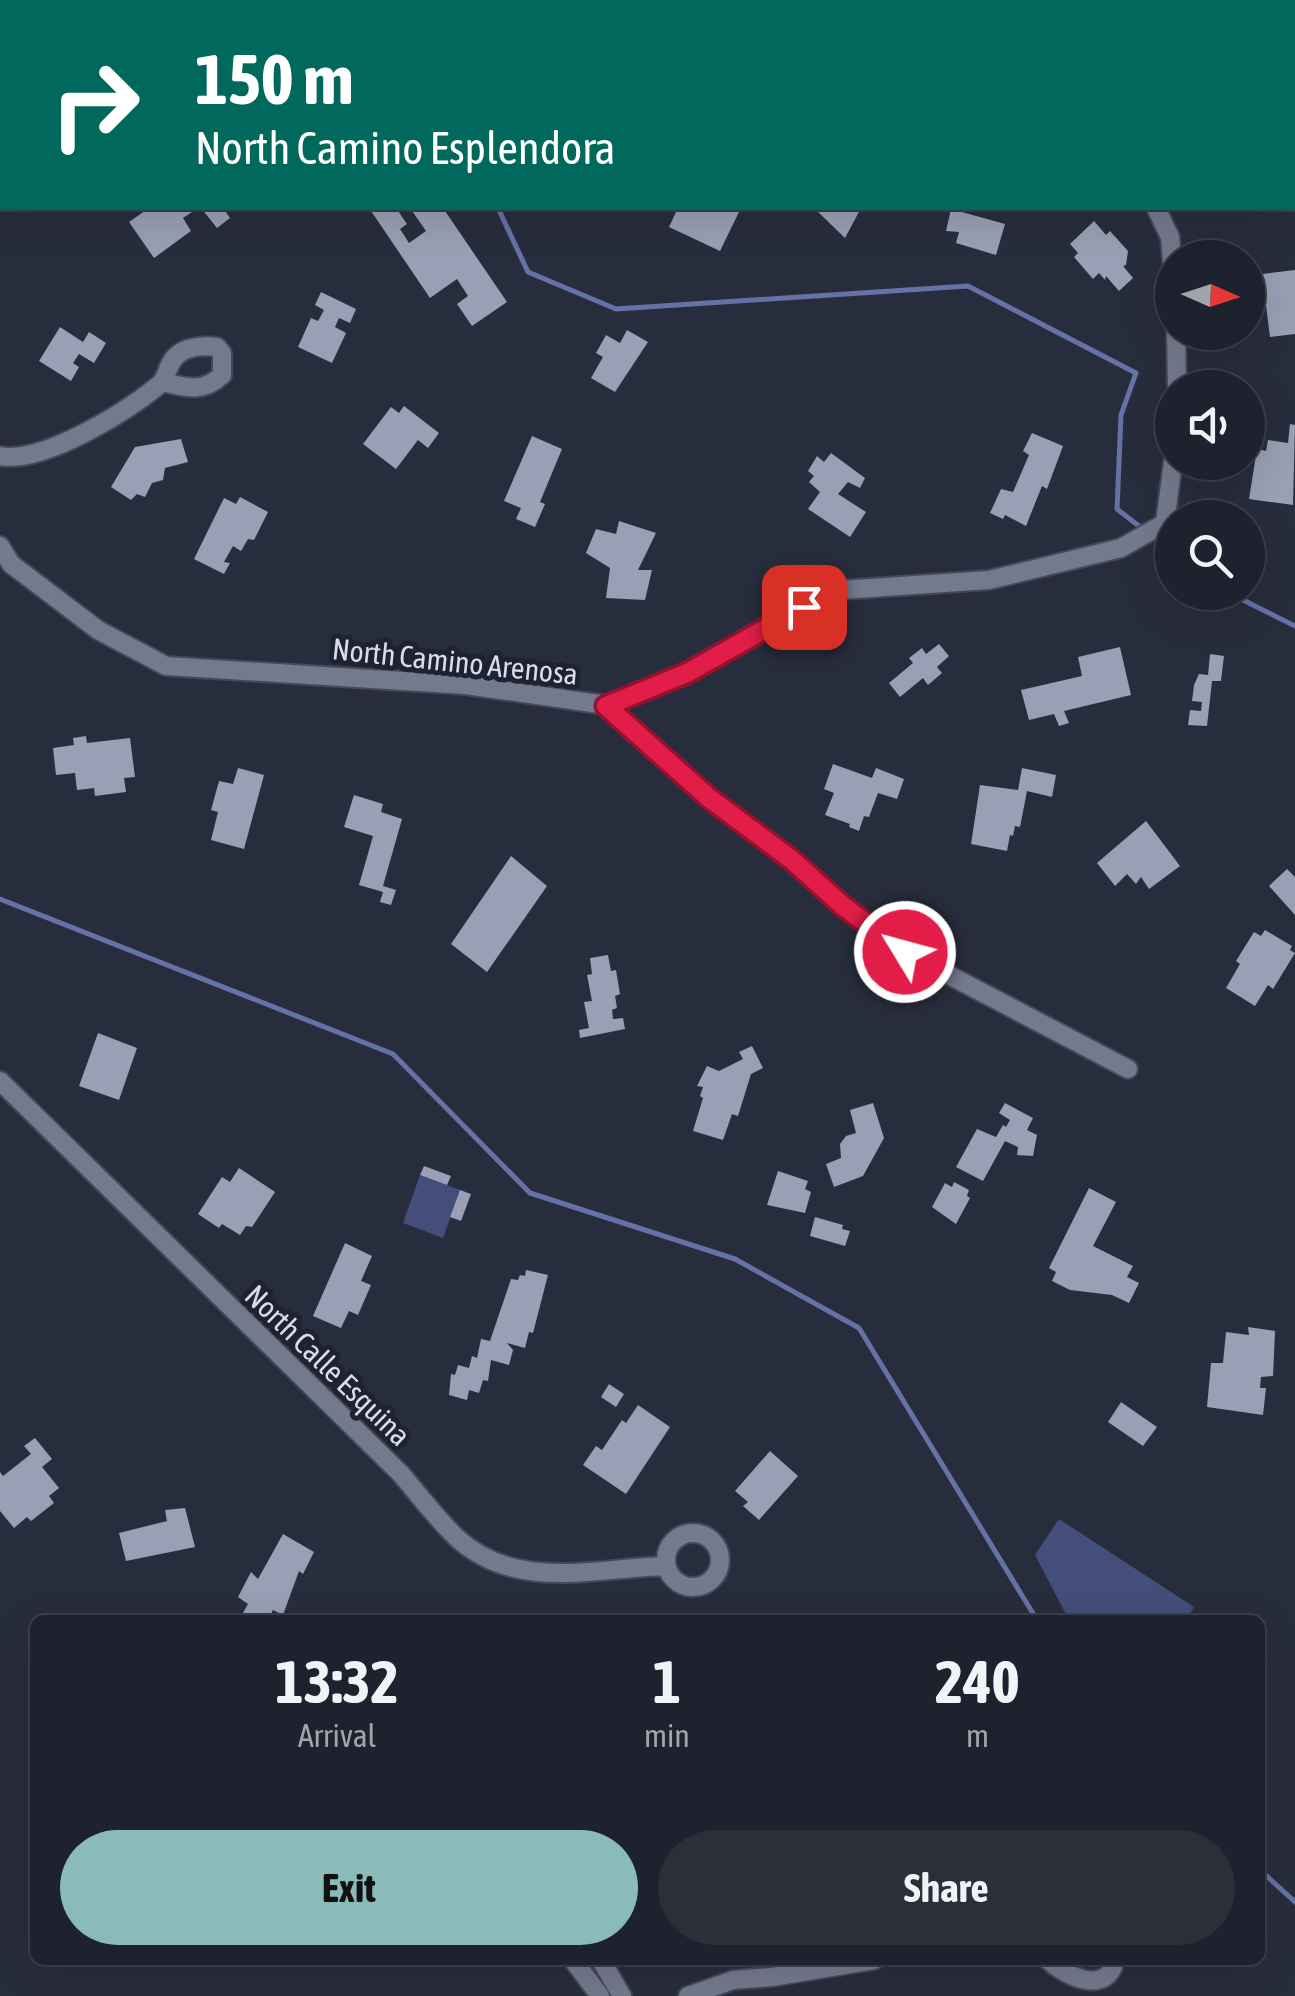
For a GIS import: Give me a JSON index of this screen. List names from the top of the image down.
{
  "streets": {
    "street": ["North Camino Arenosa", "North Calle Esquina"]
  },
  "north": "right",
  "page": {
    "turn": ["150 m", "North Camino Esplendora"],
    "eta": [
      "13:32",
      "Arrival",
      "1",
      "min",
      "240",
      "m"
    ],
    "buttons": ["Exit", "Share"]
  }
}
